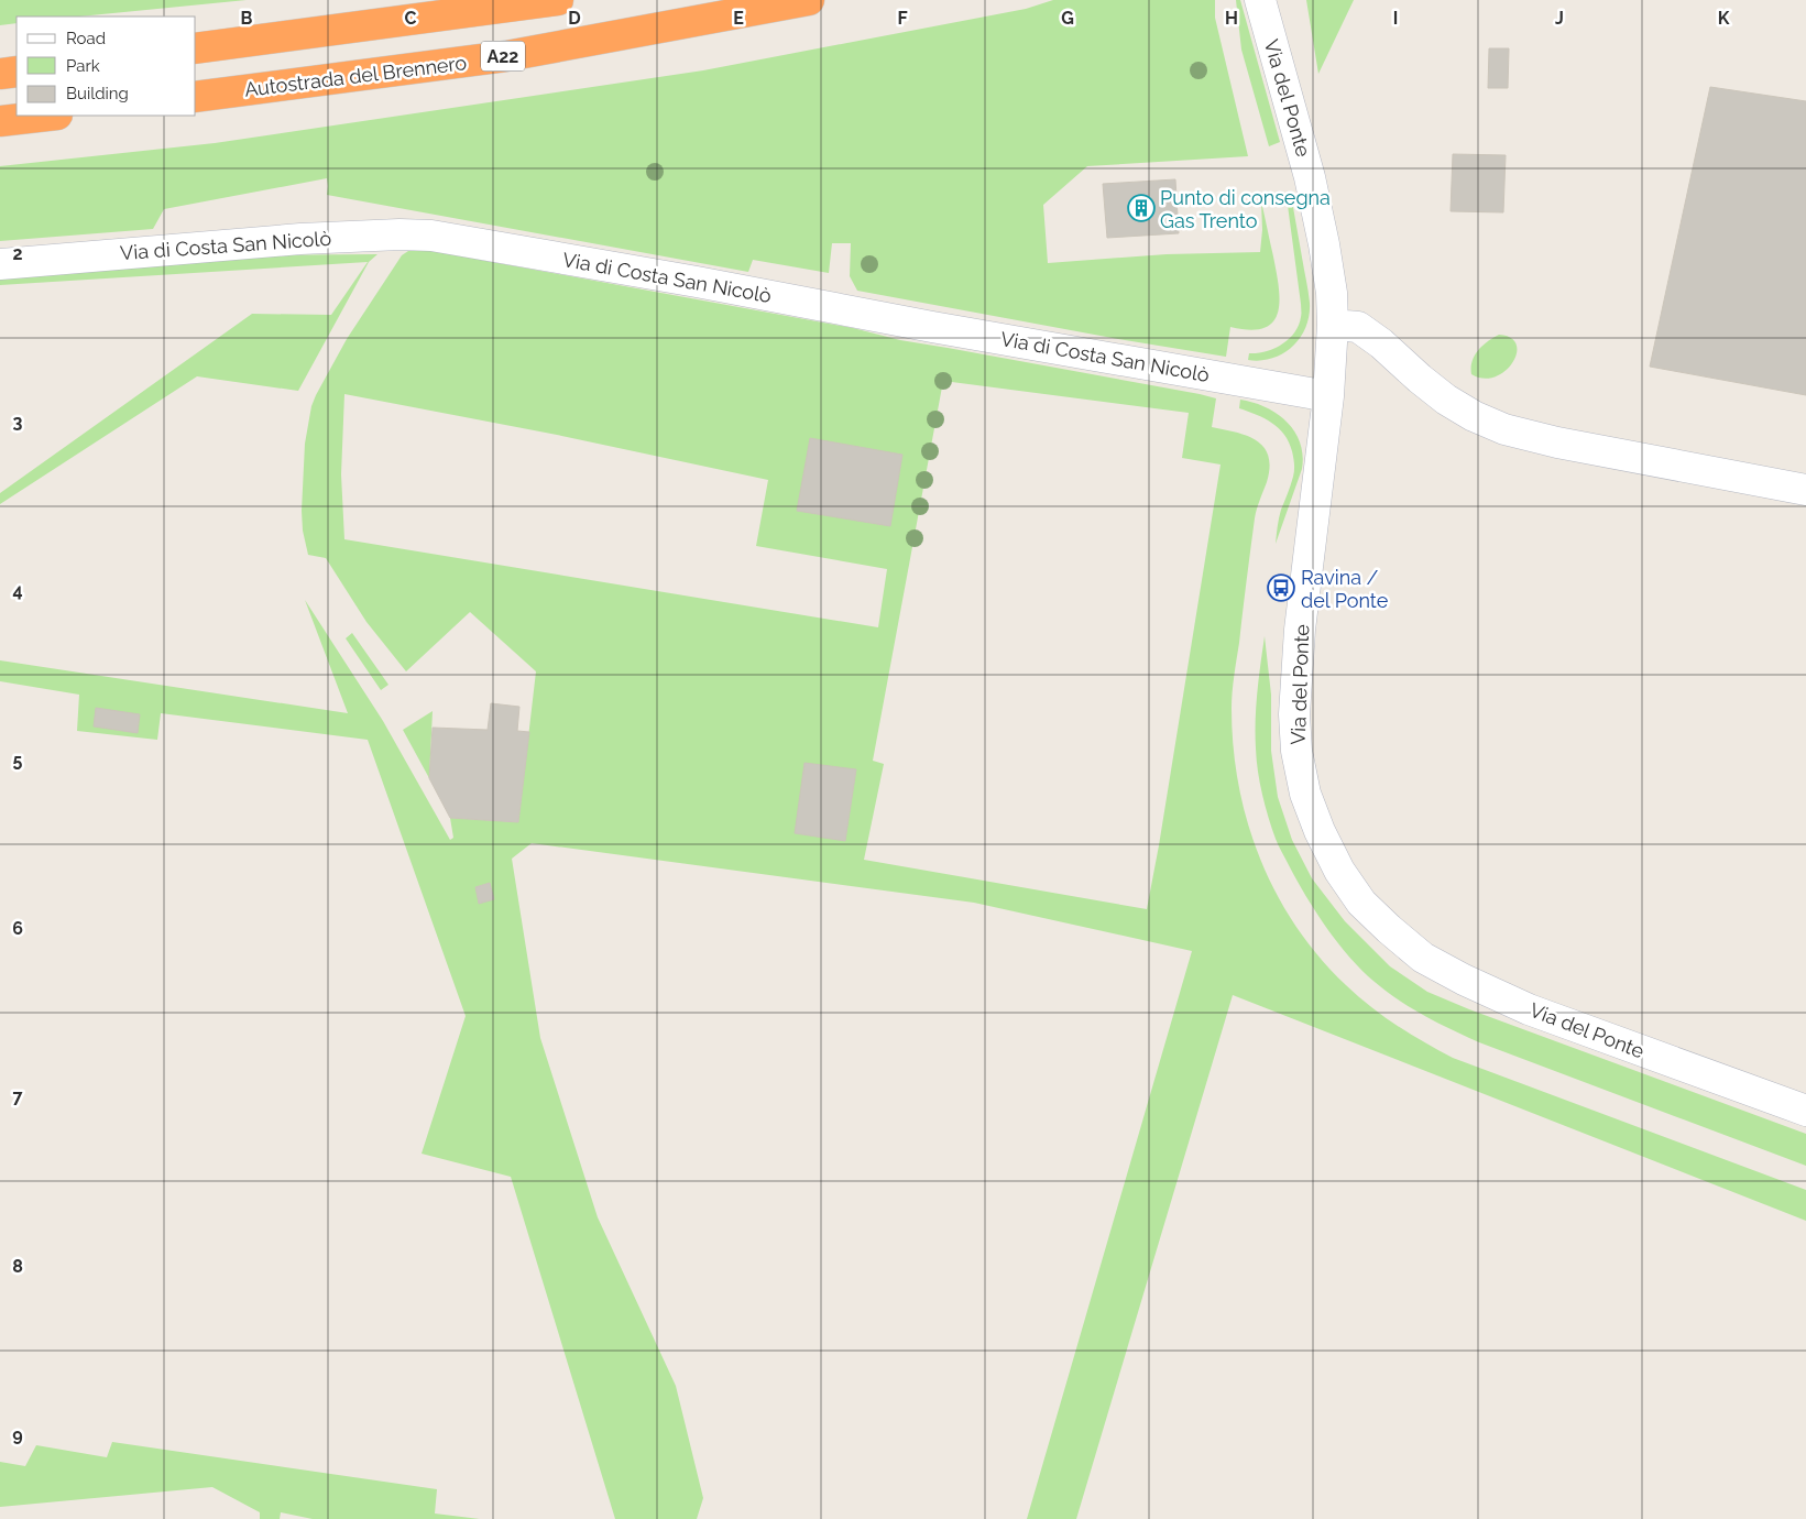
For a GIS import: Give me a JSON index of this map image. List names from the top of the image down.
{
  "streets": {
    "highway": ["A22", "Autostrada del Brennero"],
    "street": ["Via del Ponte", "Via di Costa San Nicolò"]
  },
  "crossings": [
    ["Via del Ponte", "Via di Costa San Nicolò"]
  ],
  "places": {
    "building": ["Punto di consegna Gas Trento"],
    "bus stop": ["Ravina / del Ponte"]
  },
  "legend": ["Road", "Park", "Building"],
  "grid": {
    "columns": [
      "B",
      "C",
      "D",
      "E",
      "F",
      "G",
      "H",
      "I",
      "J",
      "K"
    ],
    "rows": [
      "2",
      "3",
      "4",
      "5",
      "6",
      "7",
      "8",
      "9"
    ]
  }
}
